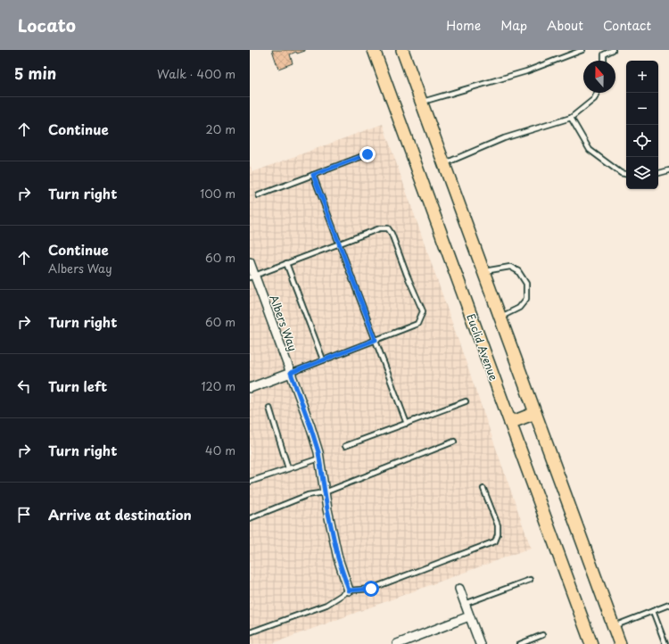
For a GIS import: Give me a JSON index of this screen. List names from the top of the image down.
{
  "streets": {
    "main road": ["Euclid Avenue"],
    "street": ["Albers Way"]
  },
  "north": "top",
  "page": {
    "header": "Locato",
    "nav": [
      "Home",
      "Map",
      "About",
      "Contact"
    ],
    "heading": ["5 min", "Walk · 400 m"],
    "map_buttons": ["+", "−"],
    "list": [
      ["Continue", "20 m"],
      ["Turn right", "100 m"],
      ["Continue", "Albers Way", "60 m"],
      ["Turn right", "60 m"],
      ["Turn left", "120 m"],
      ["Turn right", "40 m"],
      "Arrive at destination"
    ]
  }
}
